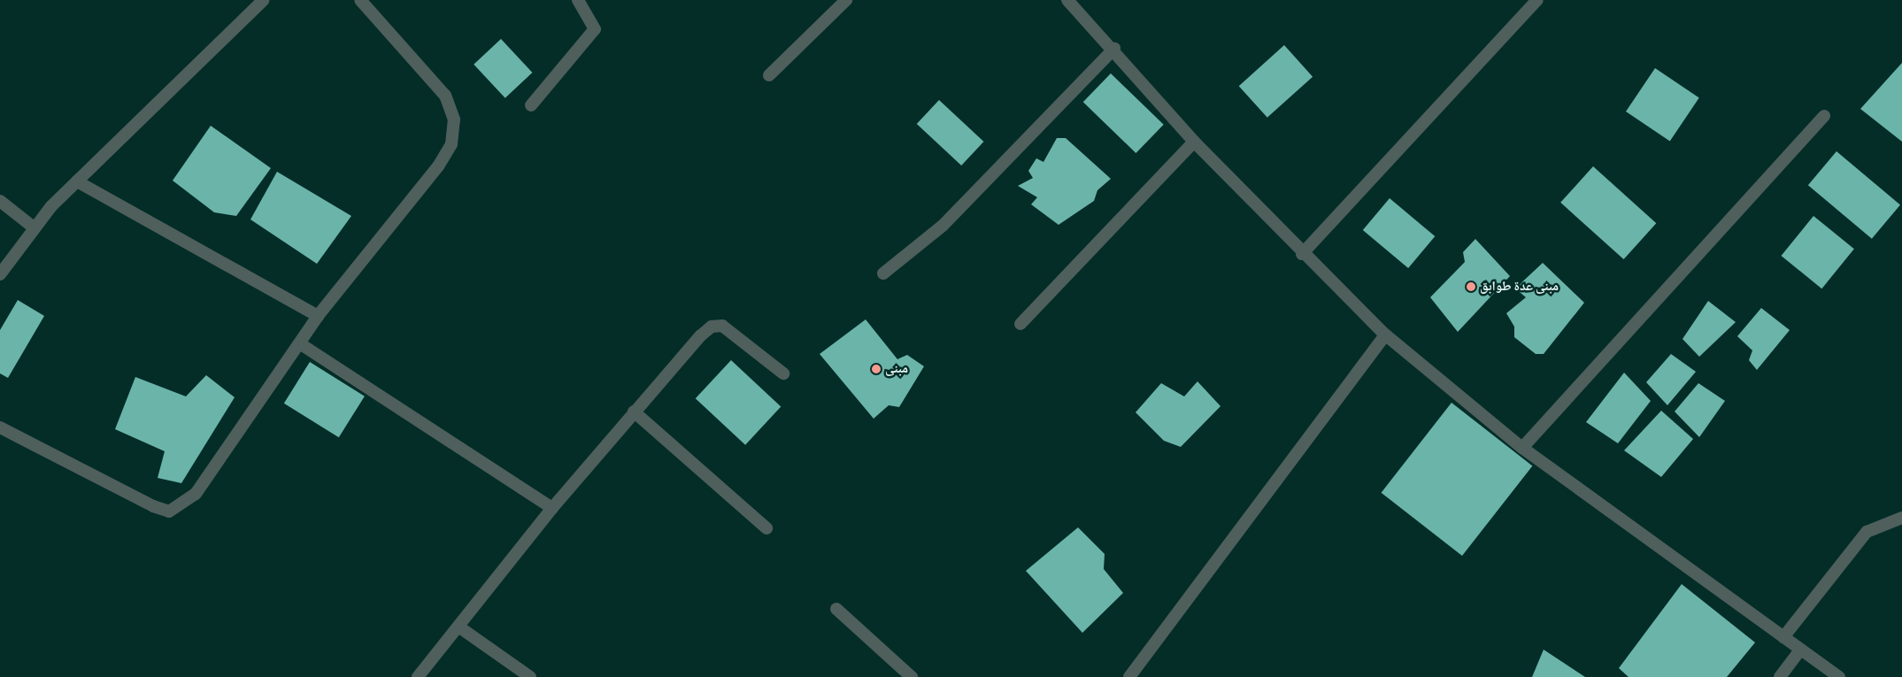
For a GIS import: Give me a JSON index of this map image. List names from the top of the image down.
{
  "places": ["مبنى عدة طوابق", "مبنى"]
}
